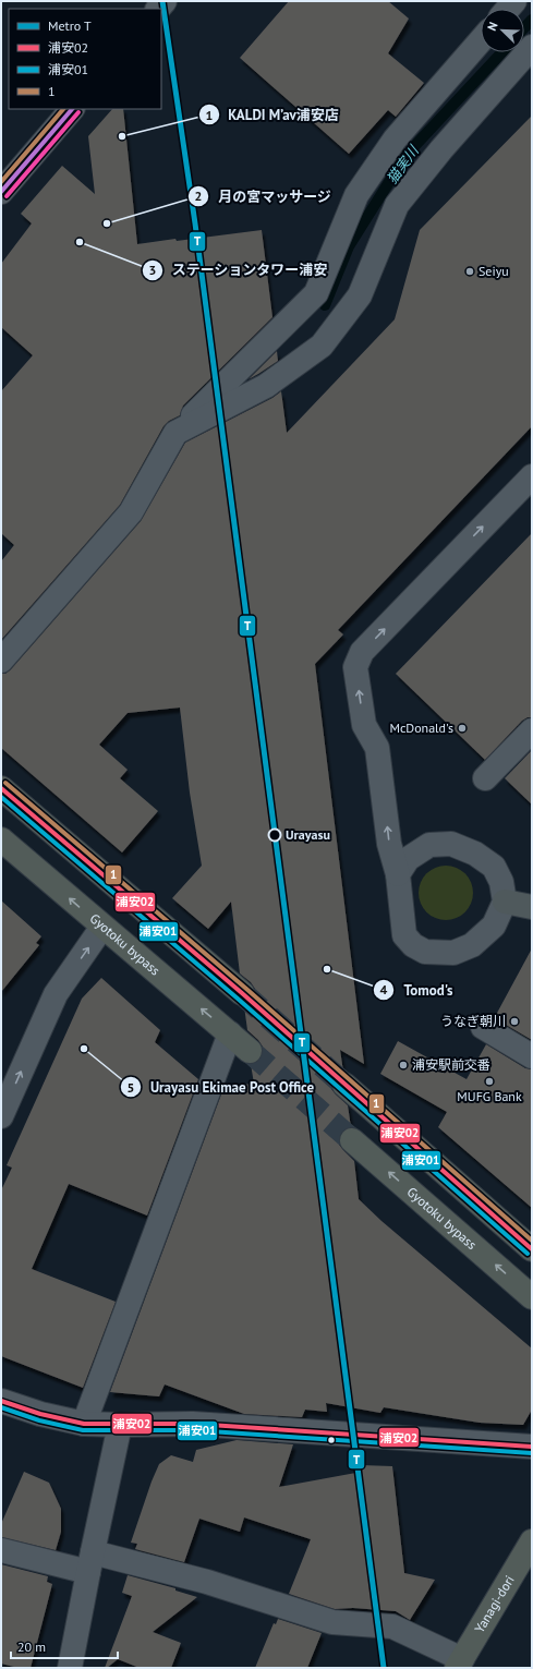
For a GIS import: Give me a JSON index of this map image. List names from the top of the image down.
{
  "streets": {
    "main road": ["Gyotoku bypass", "Yanagi-dori"]
  },
  "water": ["猫実川"],
  "places": [
    "KALDI M’av浦安店",
    "月の宮マッサージ",
    "ステーションタワー浦安",
    "Seiyu",
    "McDonald's",
    "Urayasu",
    "Tomod's",
    "うなぎ朝川",
    "Urayasu Ekimae Post Office",
    "浦安駅前交番",
    "MUFG Bank"
  ],
  "lines": [
    "metro line T",
    "transit line 1",
    "transit line 浦安02",
    "transit line 浦安01"
  ],
  "legend": [
    "Metro T",
    "浦安02",
    "浦安01",
    "1"
  ],
  "scale_bar": "20 m",
  "north": "top left"
}
